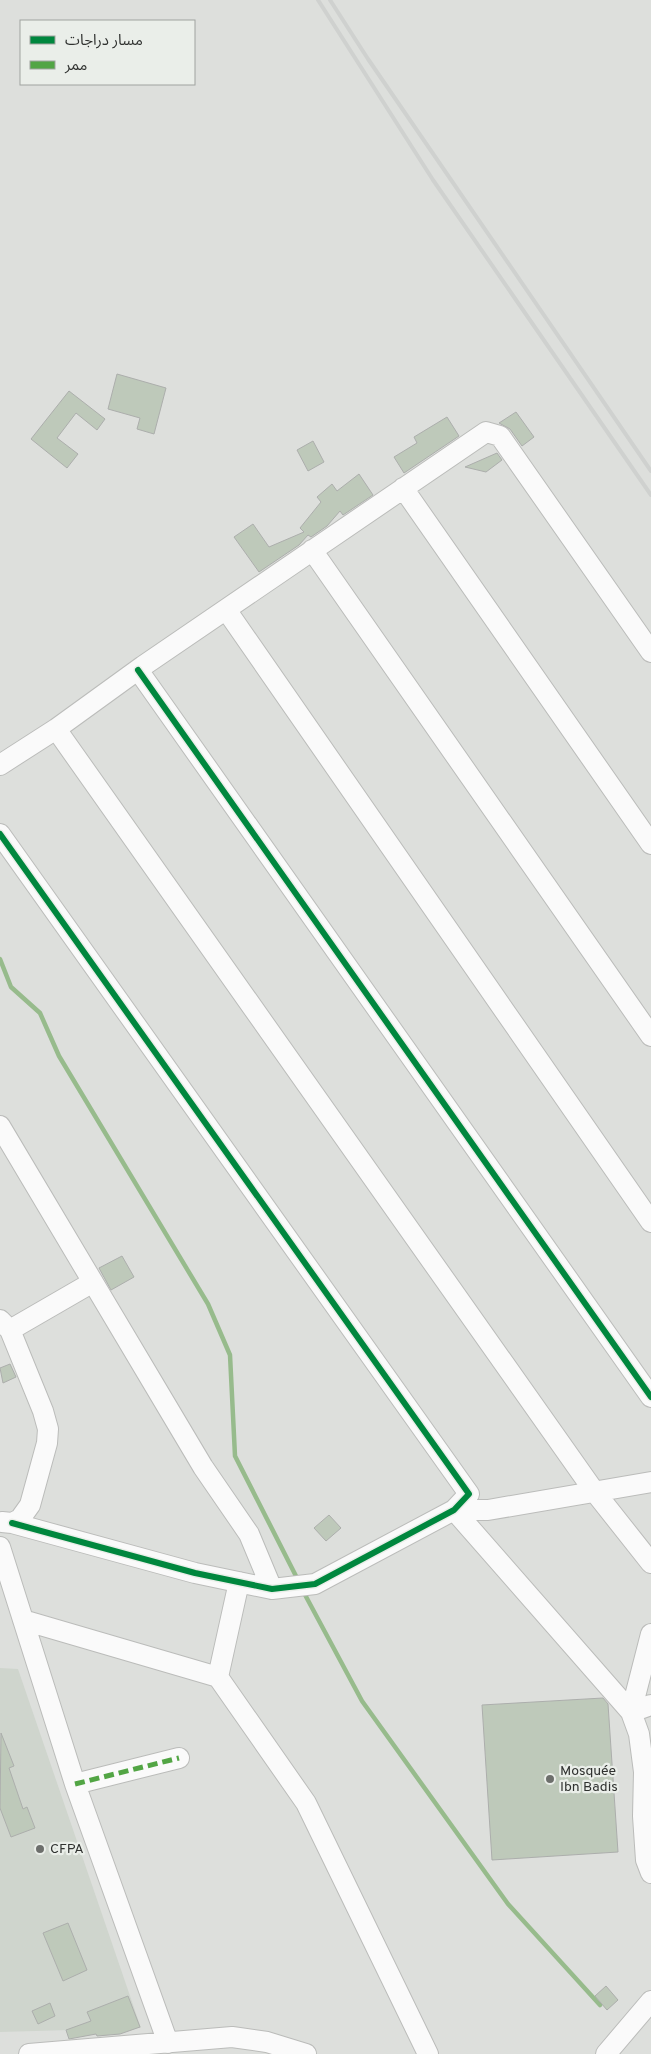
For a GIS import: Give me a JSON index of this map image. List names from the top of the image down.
{
  "places": ["Mosquée Ibn Badis", "CFPA"],
  "legend": ["مسار دراجات", "ممر"]
}
